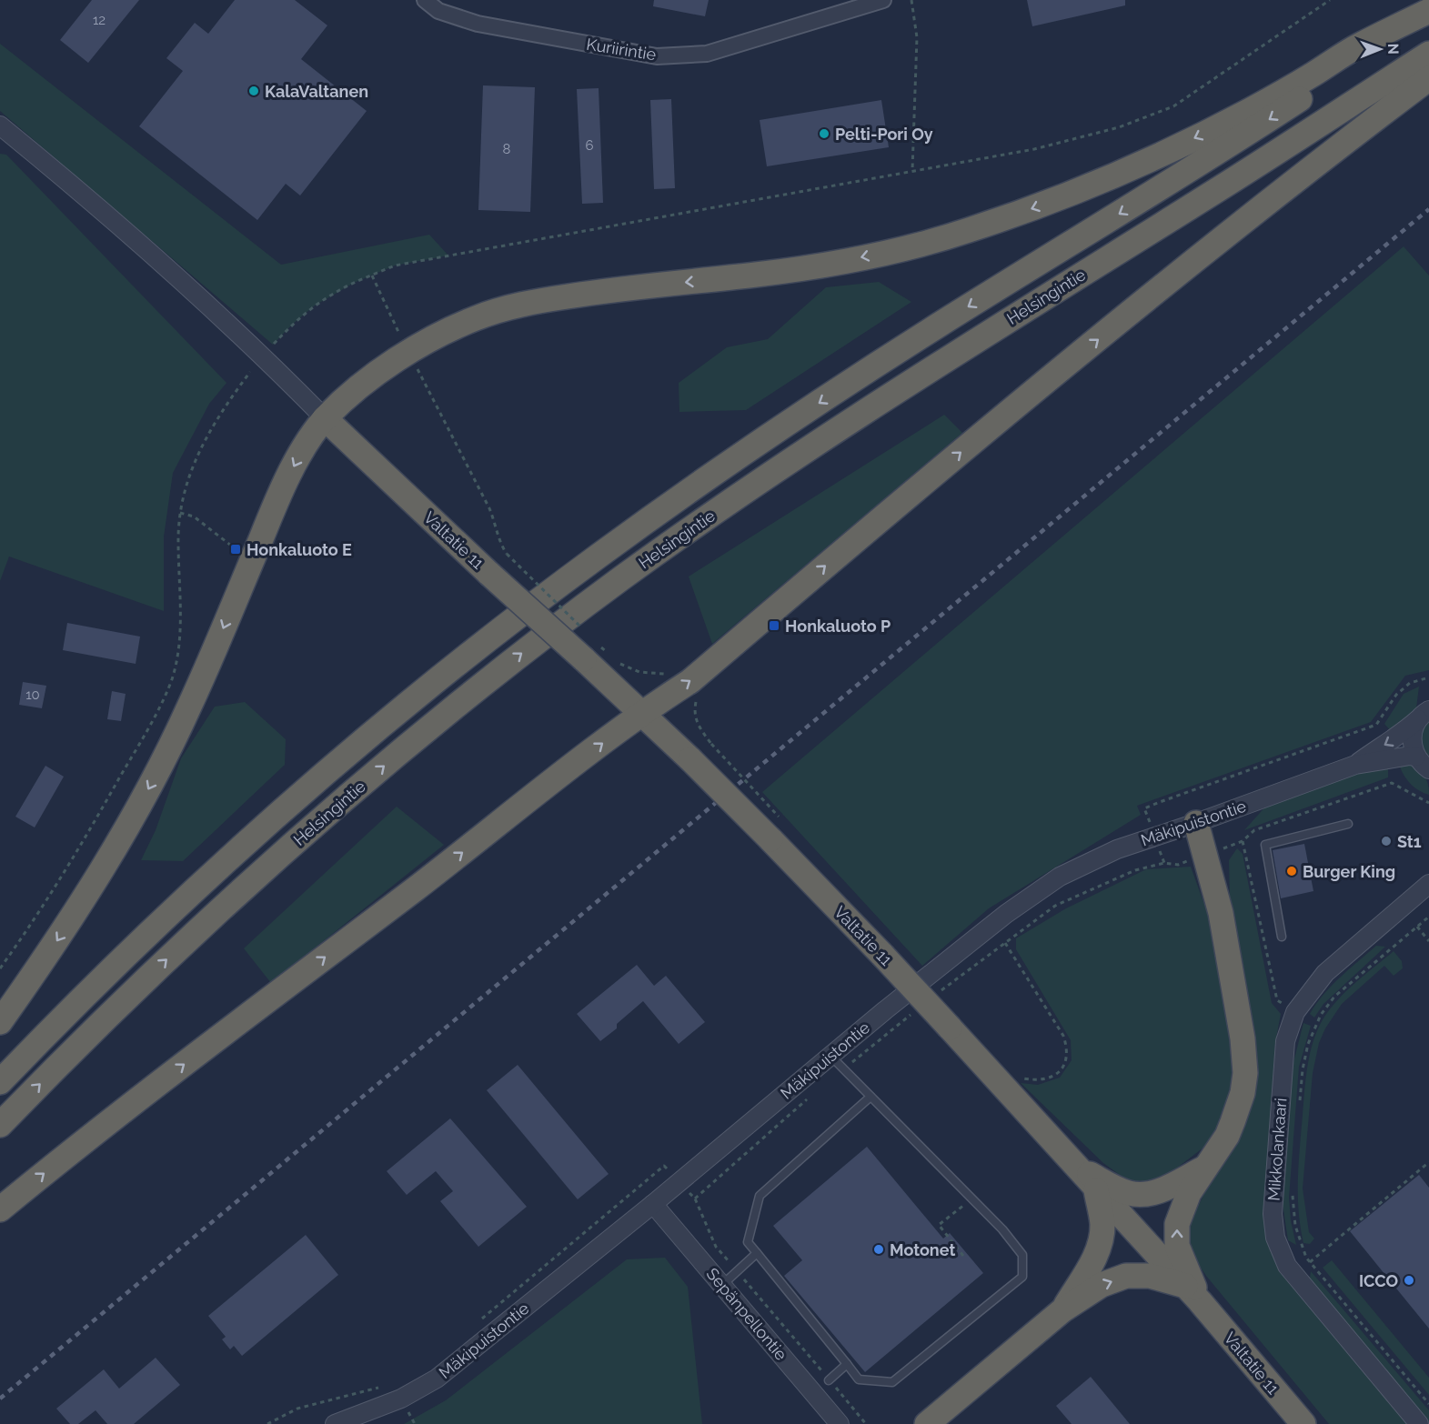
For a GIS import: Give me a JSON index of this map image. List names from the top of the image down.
{
  "streets": {
    "highway": ["Helsingintie", "Valtatie 11"],
    "street": [
      "Kuriirintie",
      "Mäkipuistontie",
      "Mikkolankaari",
      "Sepänpellontie"
    ]
  },
  "crossings": [
    ["Mäkipuistontie", "Sepänpellontie"]
  ],
  "places": {
    "other": [
      "KalaValtanen",
      "Pelti-Pori Oy",
      "St1",
      "Burger King",
      "Motonet",
      "ICCO"
    ],
    "transit": ["Honkaluoto E", "Honkaluoto P"]
  },
  "house_numbers": [
    "12",
    "6",
    "8",
    "10"
  ],
  "north": "right"
}
